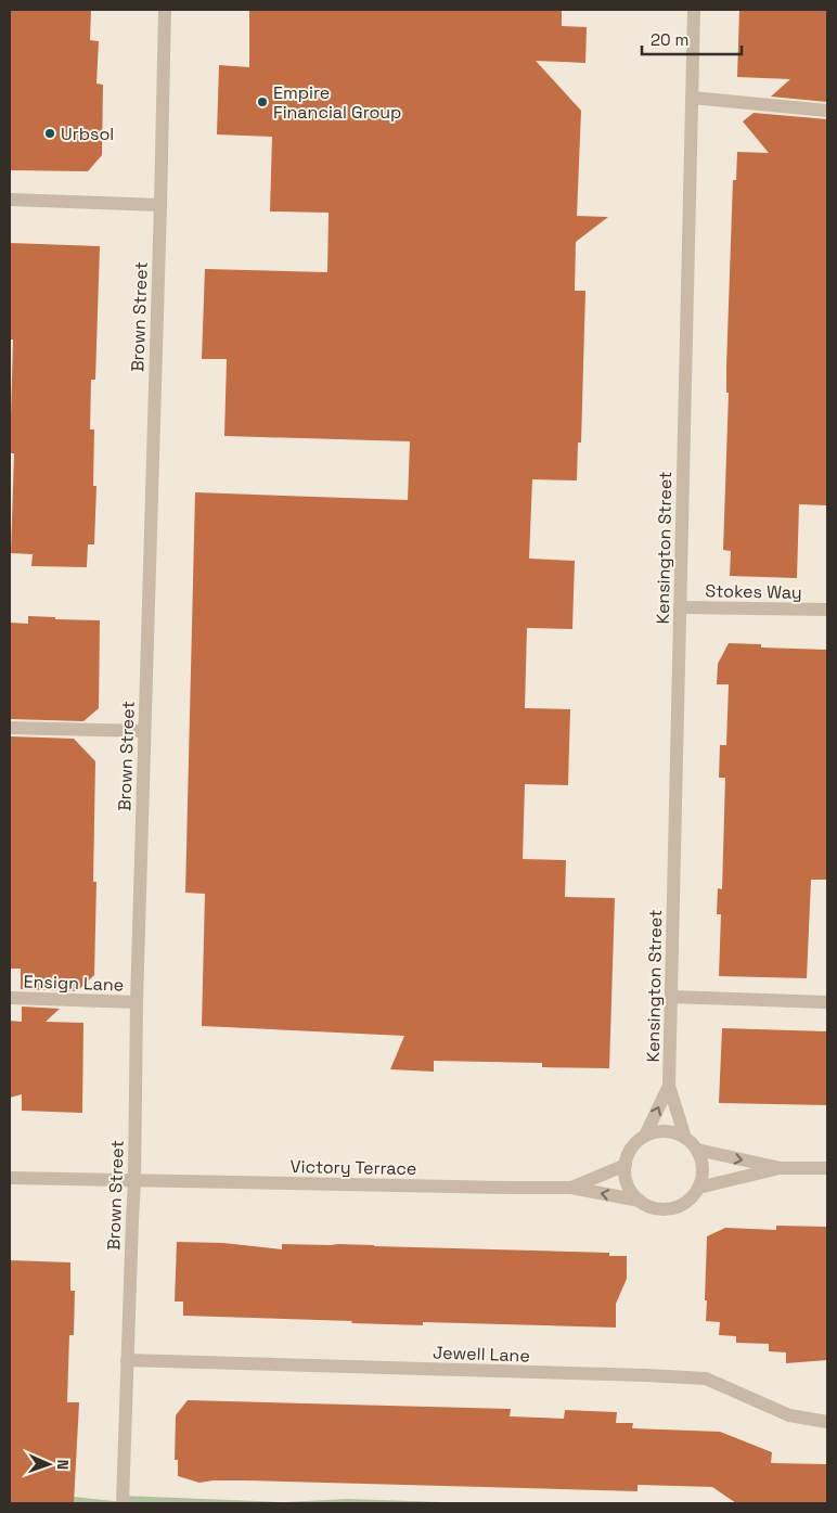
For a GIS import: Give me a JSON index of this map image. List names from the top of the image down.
{
  "streets": {
    "street": [
      "Brown Street",
      "Kensington Street",
      "Stokes Way",
      "Ensign Lane",
      "Victory Terrace",
      "Jewell Lane"
    ]
  },
  "crossings": [
    ["Brown Street", "Ensign Lane"],
    ["Brown Street", "Victory Terrace"],
    ["Brown Street", "Jewell Lane"],
    ["Kensington Street", "Stokes Way"],
    ["Kensington Street", "Victory Terrace"]
  ],
  "places": ["Empire Financial Group", "Urbsol"],
  "scale_bar": "20 m",
  "north": "right"
}
